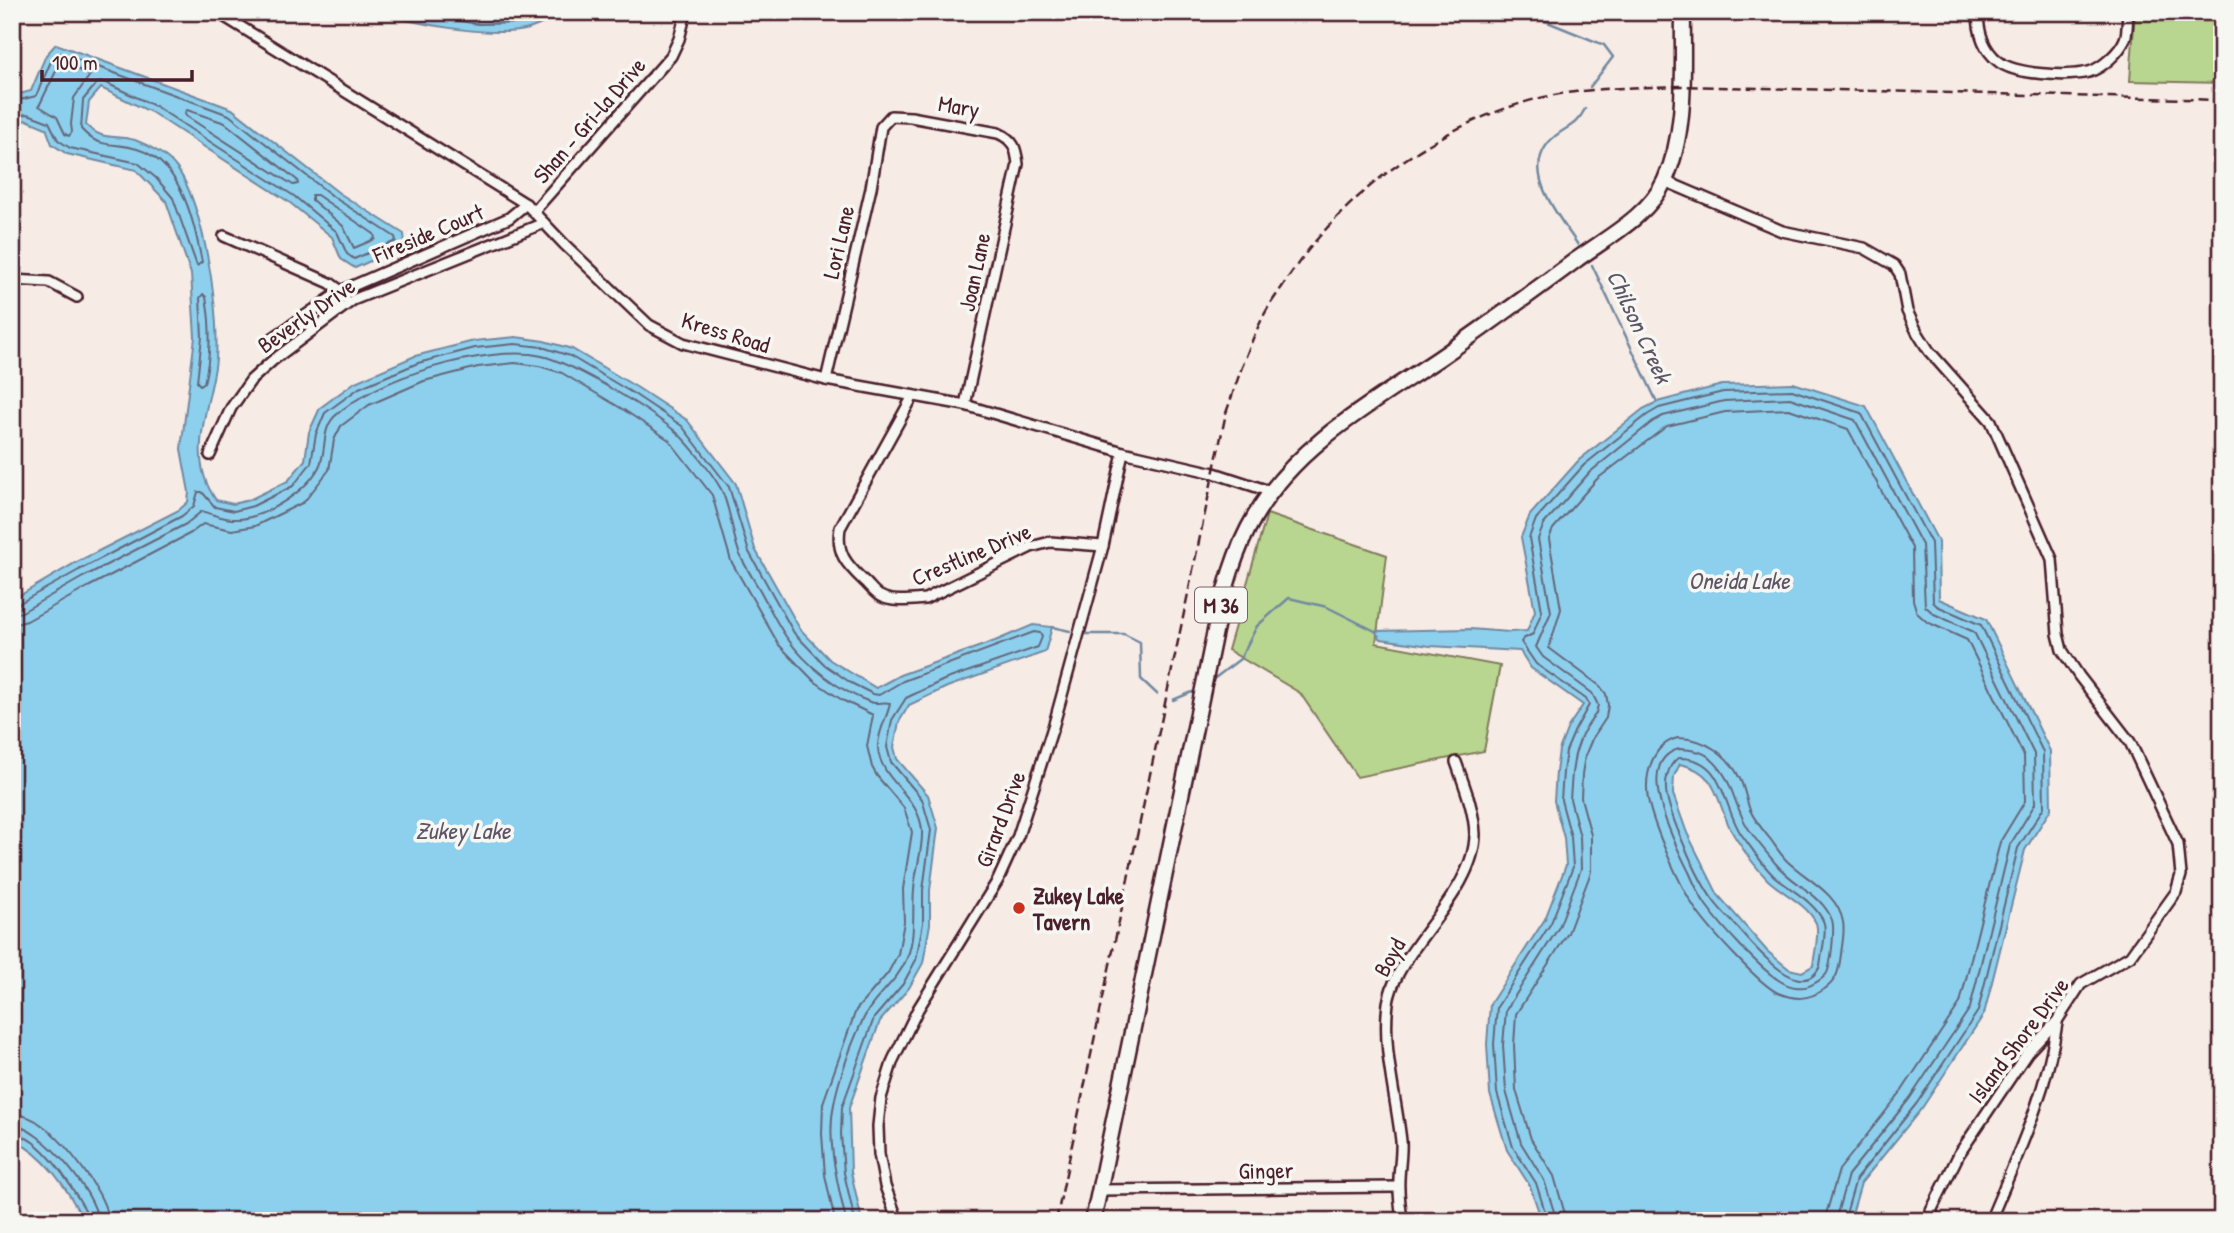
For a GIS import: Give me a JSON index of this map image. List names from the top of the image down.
{
  "streets": {
    "main road": ["M 36"],
    "street": [
      "Mary",
      "Shan - Gri-la Drive",
      "Fireside Court",
      "Lori Lane",
      "Joan Lane",
      "Beverly Drive",
      "Kress Road",
      "Crestline Drive",
      "Girard Drive",
      "Boyd",
      "Island Shore Drive",
      "Ginger"
    ]
  },
  "crossings": [
    ["Mary", "Lori Lane"],
    ["Mary", "Joan Lane"],
    ["Shan - Gri-la Drive", "Kress Road"],
    ["Fireside Court", "Kress Road"],
    ["Lori Lane", "Kress Road"],
    ["Joan Lane", "Kress Road"],
    ["Beverly Drive", "Kress Road"],
    ["Kress Road", "Crestline Drive"],
    ["Kress Road", "M 36"],
    ["Kress Road", "Girard Drive"],
    ["Crestline Drive", "Girard Drive"],
    ["M 36", "Island Shore Drive"],
    ["M 36", "Ginger"],
    ["Boyd", "Ginger"]
  ],
  "water": ["Chilson Creek", "Oneida Lake", "Zukey Lake"],
  "places": ["Zukey Lake Tavern"],
  "scale_bar": "100 m"
}
